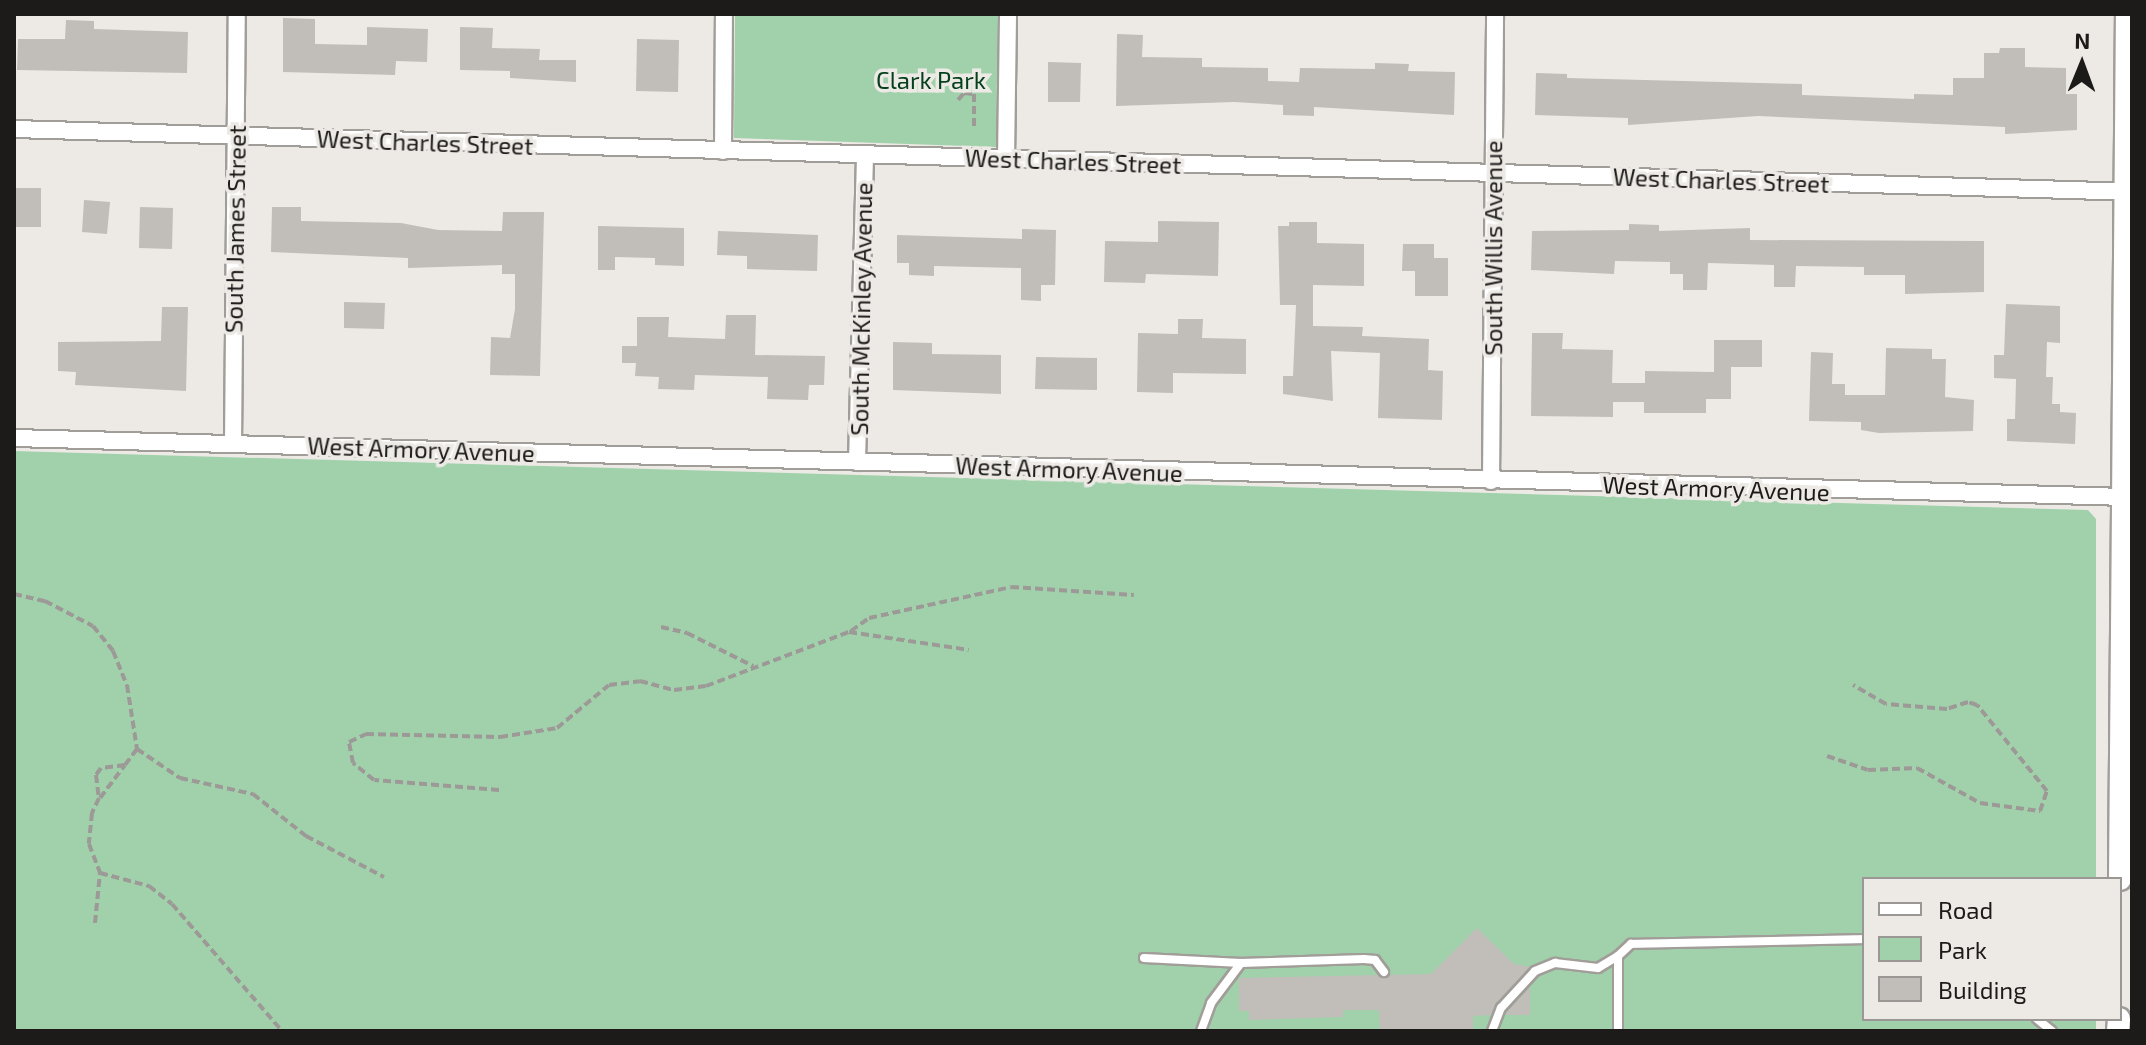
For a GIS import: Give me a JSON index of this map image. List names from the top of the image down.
{
  "streets": {
    "street": [
      "West Charles Street",
      "South James Street",
      "South Willis Avenue",
      "South McKinley Avenue",
      "West Armory Avenue"
    ]
  },
  "crossings": [
    ["West Charles Street", "South James Street"],
    ["West Charles Street", "South Willis Avenue"],
    ["West Charles Street", "South McKinley Avenue"],
    ["South James Street", "West Armory Avenue"],
    ["South Willis Avenue", "West Armory Avenue"],
    ["South McKinley Avenue", "West Armory Avenue"]
  ],
  "parks": ["Clark Park"],
  "legend": ["Road", "Park", "Building"],
  "north": "top"
}
